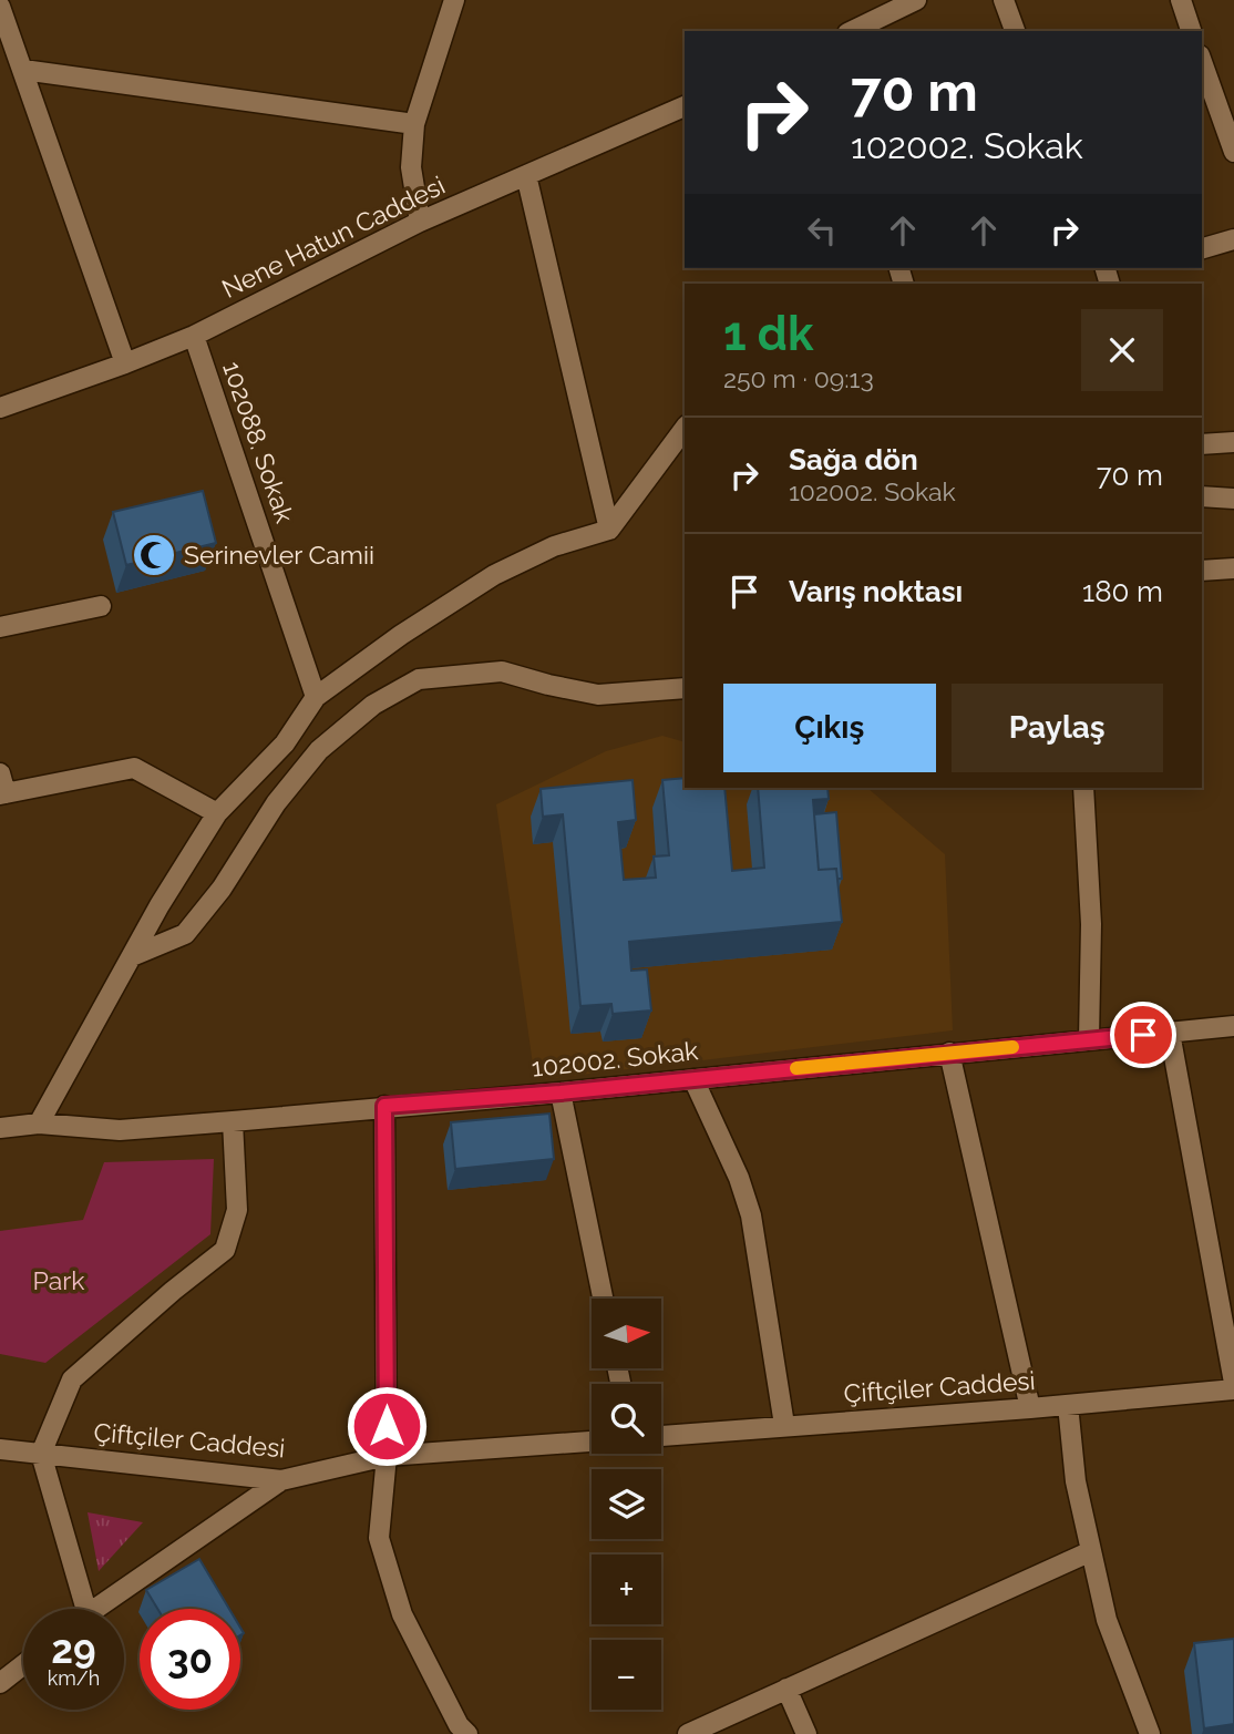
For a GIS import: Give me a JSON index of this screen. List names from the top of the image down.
{
  "streets": {
    "street": [
      "Nene Hatun Caddesi",
      "102088. Sokak",
      "102002. Sokak",
      "Çiftçiler Caddesi"
    ]
  },
  "crossings": [
    ["Nene Hatun Caddesi", "102088. Sokak"]
  ],
  "parks": ["Park"],
  "places": {
    "mosque": ["Serinevler Camii"]
  },
  "north": "right",
  "page": {
    "turn": ["70 m", "102002. Sokak"],
    "heading": ["1 dk", "250 m · 09:13"],
    "list": [
      {
        "name": "Sağa dön",
        "note": "102002. Sokak",
        "value": "70 m"
      },
      {
        "name": "Varış noktası",
        "value": "180 m"
      }
    ],
    "buttons": ["Çıkış", "Paylaş"],
    "map_buttons": ["+", "−"],
    "speed": "29 km/h",
    "limit": "30"
  }
}
